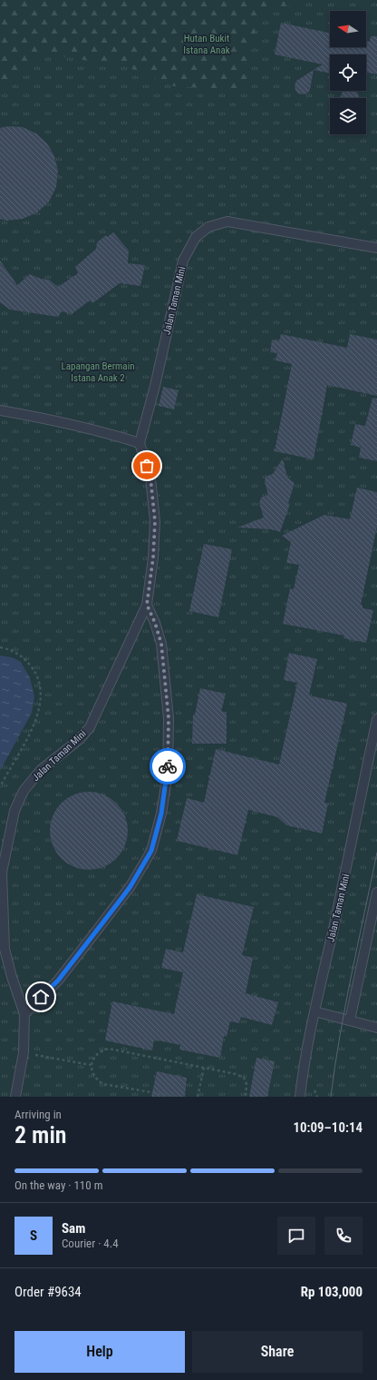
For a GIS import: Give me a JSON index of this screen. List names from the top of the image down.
{
  "streets": {
    "lane": ["Jalan Taman Mini"]
  },
  "parks": ["Hutan Bukit Istana Anak", "Lapangan Bermain Istana Anak 2"],
  "north": "left",
  "page": {
    "heading": ["2 min", "Arriving in", "10:09–10:14"],
    "panel": [
      "Sam",
      "Courier · 4.4",
      "Order #9634",
      "Rp 103,000"
    ],
    "bar": "On the way · 110 m",
    "round": "S",
    "buttons": ["Help", "Share"]
  }
}
